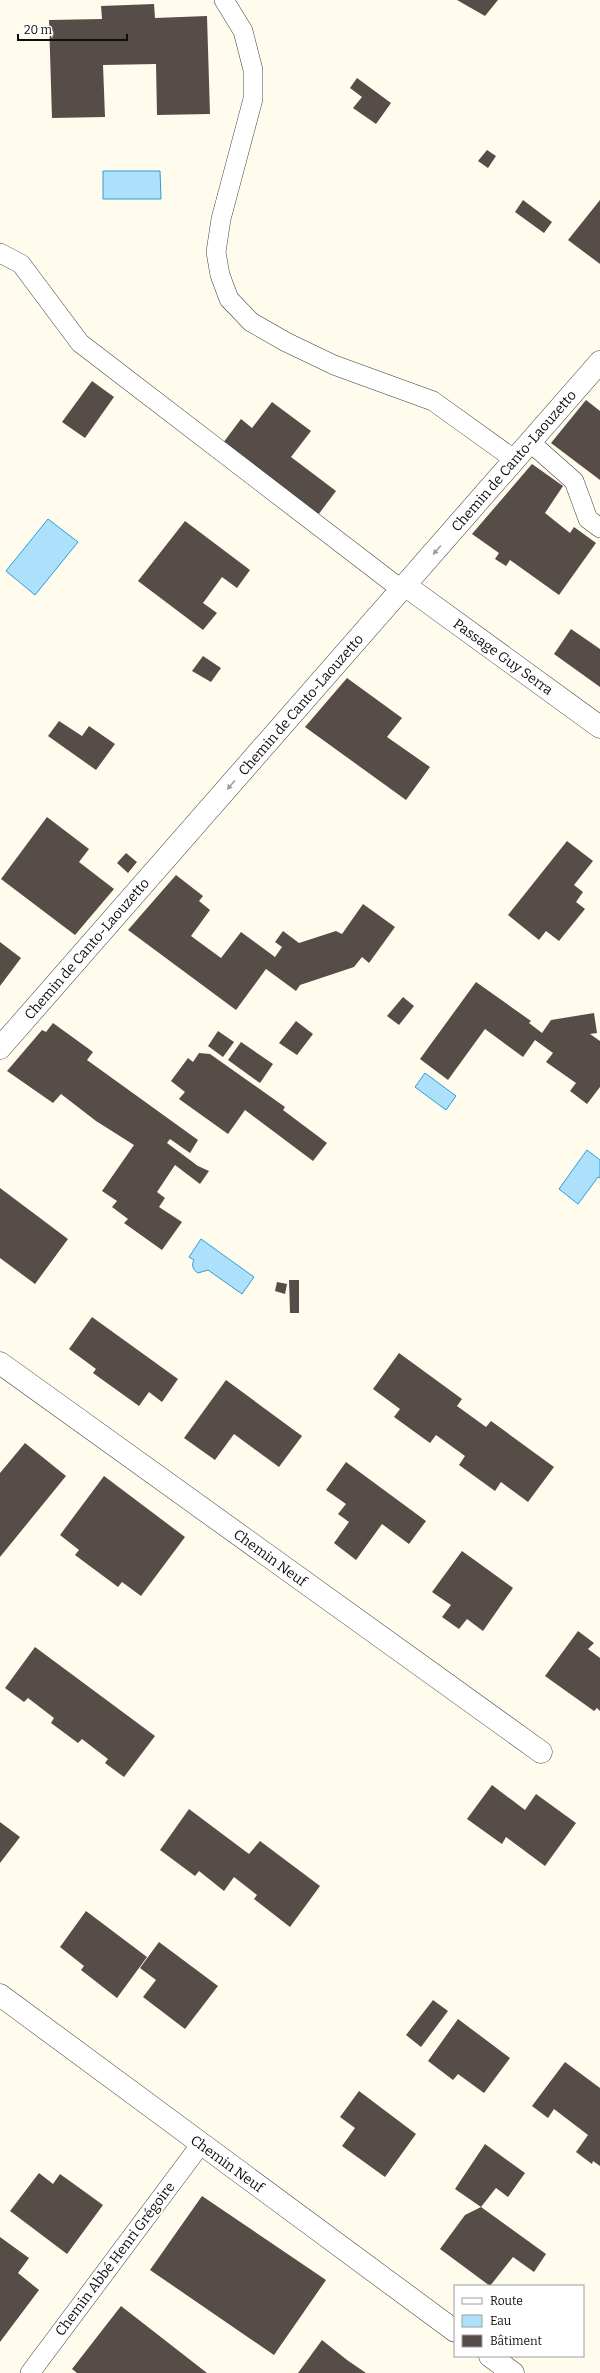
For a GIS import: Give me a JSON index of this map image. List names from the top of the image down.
{
  "streets": {
    "street": ["Chemin de Canto-Laouzetto", "Passage Guy Serra", "Chemin Neuf"],
    "lane": ["Chemin Abbé Henri Grégoire"]
  },
  "crossings": [
    ["Chemin de Canto-Laouzetto", "Passage Guy Serra"],
    ["Chemin Neuf", "Chemin Abbé Henri Grégoire"]
  ],
  "one_way": ["Chemin de Canto-Laouzetto"],
  "legend": ["Route", "Eau", "Bâtiment"],
  "scale_bar": "20 m"
}
